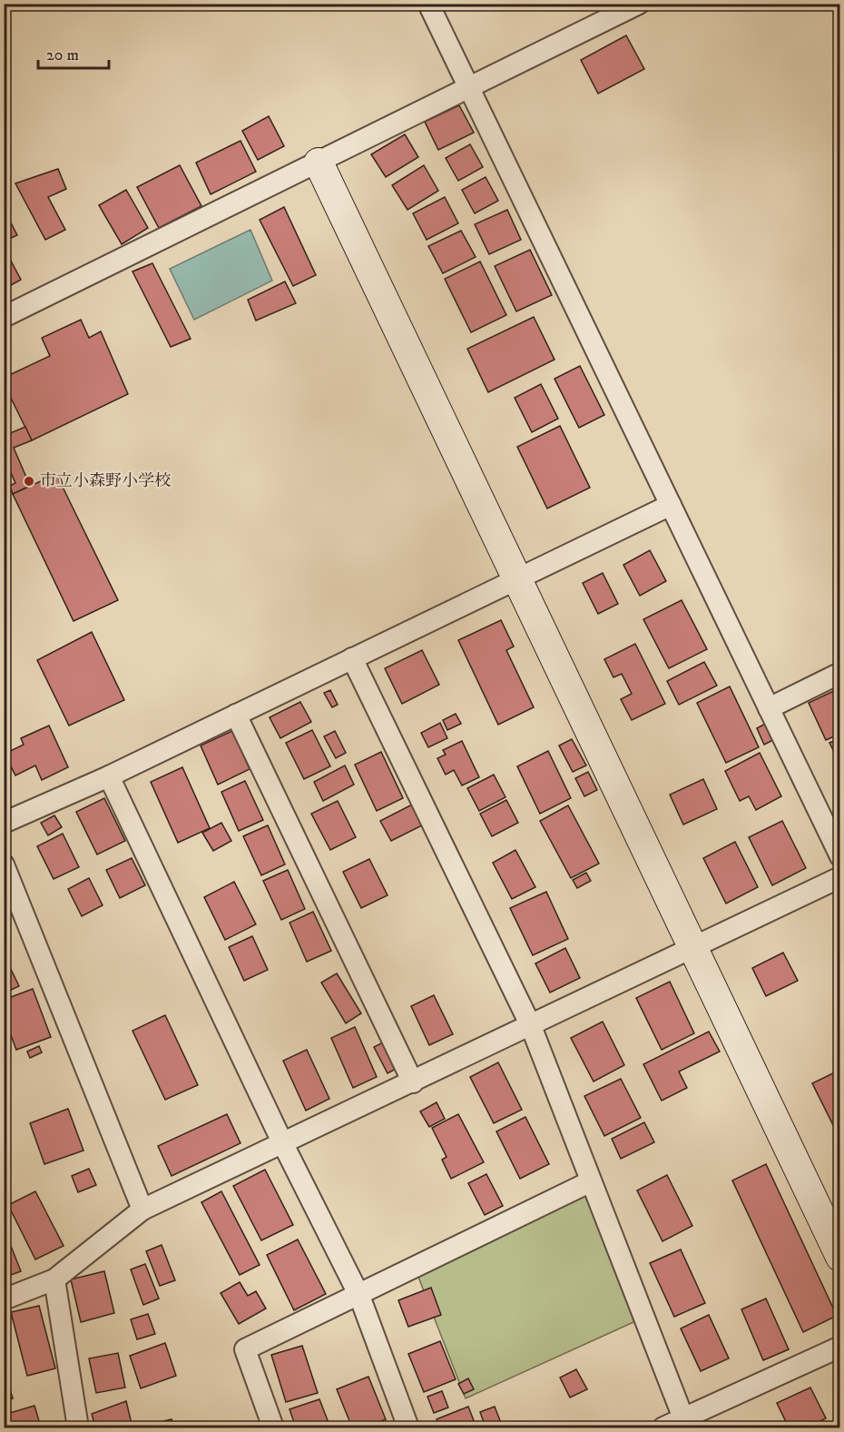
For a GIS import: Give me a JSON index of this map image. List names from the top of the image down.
{
  "places": ["市立小森野小学校"],
  "scale_bar": "20 m"
}
